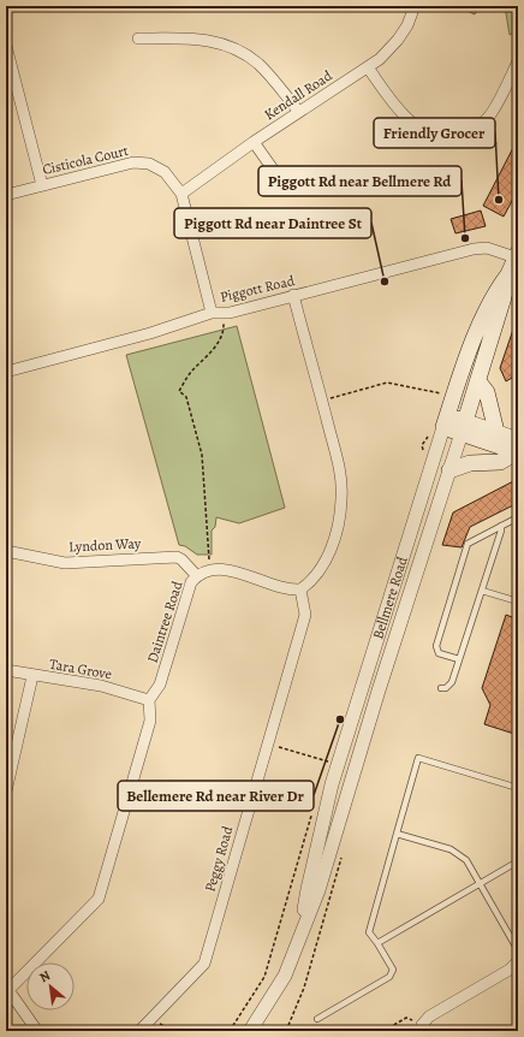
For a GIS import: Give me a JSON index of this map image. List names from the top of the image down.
{
  "streets": {
    "main road": ["Bellmere Road"],
    "street": [
      "Kendall Road",
      "Cisticola Court",
      "Piggott Road",
      "Lyndon Way",
      "Daintree Road",
      "Tara Grove",
      "Peggy Road"
    ]
  },
  "crossings": [
    ["Kendall Road", "Cisticola Court"],
    ["Cisticola Court", "Piggott Road"],
    ["Piggott Road", "Bellmere Road"],
    ["Lyndon Way", "Daintree Road"],
    ["Daintree Road", "Tara Grove"]
  ],
  "places": [
    "Friendly Grocer",
    "Piggott Rd near Bellmere Rd",
    "Piggott Rd near Daintree St",
    "Bellemere Rd near River Dr"
  ],
  "north": "top left"
}
